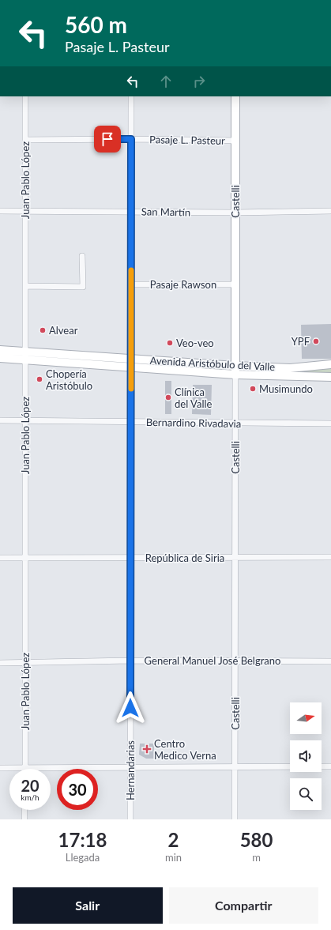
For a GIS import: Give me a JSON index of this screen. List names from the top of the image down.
{
  "streets": {
    "main road": ["Castelli", "Avenida Aristóbulo del Valle"],
    "street": [
      "Pasaje L. Pasteur",
      "Juan Pablo López",
      "San Martín",
      "Pasaje Rawson",
      "Bernardino Rivadavia",
      "República de Siria",
      "General Manuel José Belgrano",
      "Hernandarias"
    ]
  },
  "crossings": [
    ["Pasaje L. Pasteur", "Juan Pablo López"],
    ["Pasaje L. Pasteur", "Castelli"],
    ["Pasaje L. Pasteur", "Hernandarias"],
    ["Juan Pablo López", "San Martín"],
    ["Juan Pablo López", "Avenida Aristóbulo del Valle"],
    ["Juan Pablo López", "Bernardino Rivadavia"],
    ["Juan Pablo López", "República de Siria"],
    ["Juan Pablo López", "General Manuel José Belgrano"],
    ["Castelli", "San Martín"],
    ["Castelli", "Pasaje Rawson"],
    ["Castelli", "Avenida Aristóbulo del Valle"],
    ["Castelli", "Bernardino Rivadavia"],
    ["Castelli", "República de Siria"],
    ["Castelli", "General Manuel José Belgrano"],
    ["San Martín", "Hernandarias"],
    ["Pasaje Rawson", "Hernandarias"],
    ["Avenida Aristóbulo del Valle", "Hernandarias"],
    ["Bernardino Rivadavia", "Hernandarias"],
    ["República de Siria", "Hernandarias"],
    ["General Manuel José Belgrano", "Hernandarias"]
  ],
  "places": {
    "other": [
      "Alvear",
      "YPF",
      "Veo-veo",
      "Chopería Aristóbulo",
      "Musimundo",
      "Clínica del Valle"
    ],
    "health": ["Centro Medico Verna"]
  },
  "north": "right",
  "page": {
    "turn": ["560 m", "Pasaje L. Pasteur"],
    "speed": "20 km/h",
    "limit": "30",
    "eta": [
      "17:18",
      "Llegada",
      "2",
      "min",
      "580",
      "m"
    ],
    "buttons": ["Salir", "Compartir"]
  }
}
